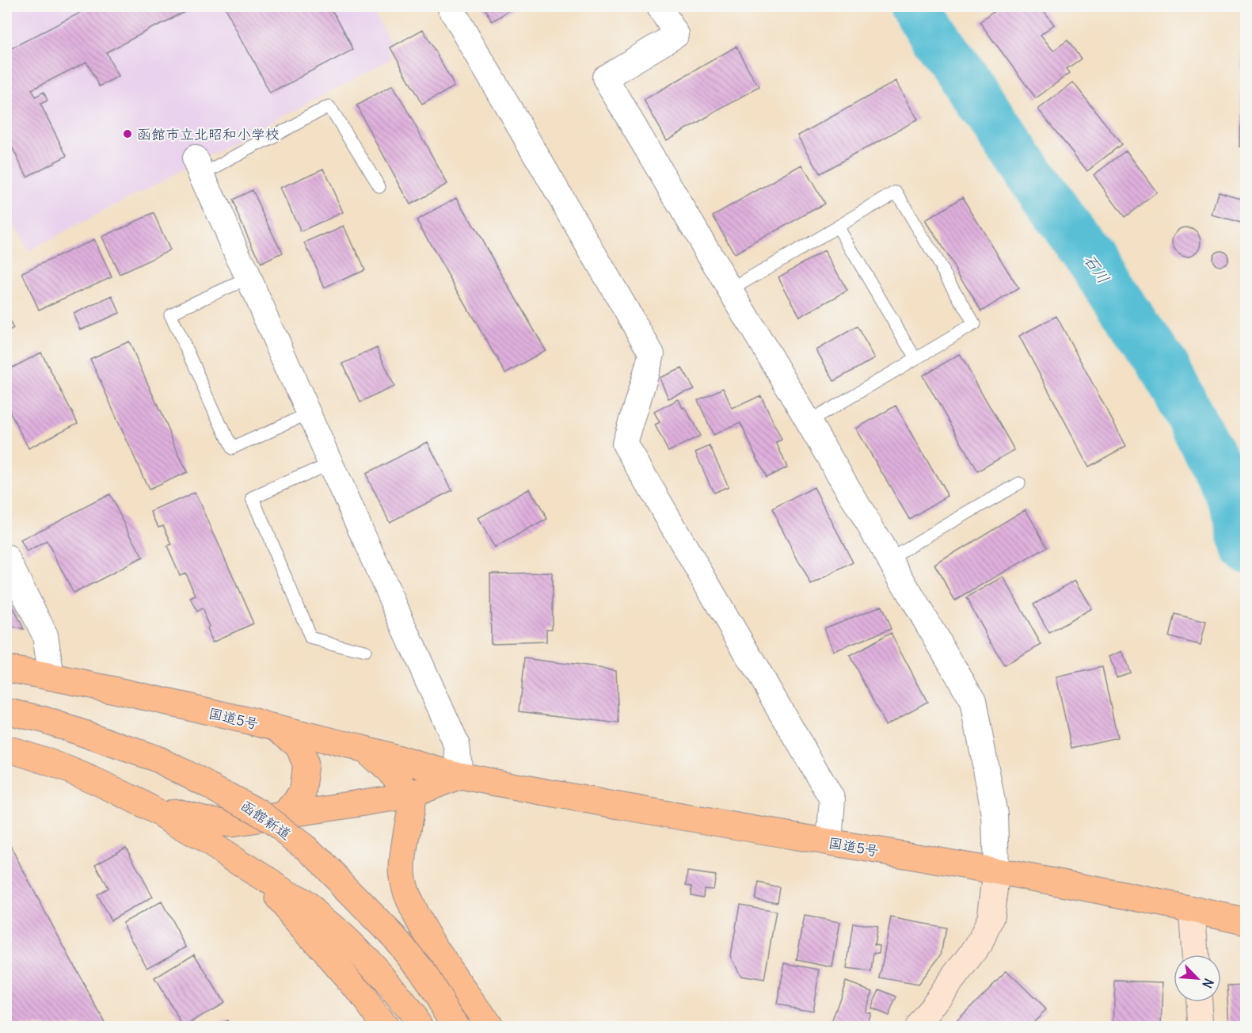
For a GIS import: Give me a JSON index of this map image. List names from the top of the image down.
{
  "streets": {
    "highway": ["国道5号", "函館新道"]
  },
  "water": ["石川"],
  "places": ["函館市立北昭和小学校"],
  "north": "bottom right"
}
